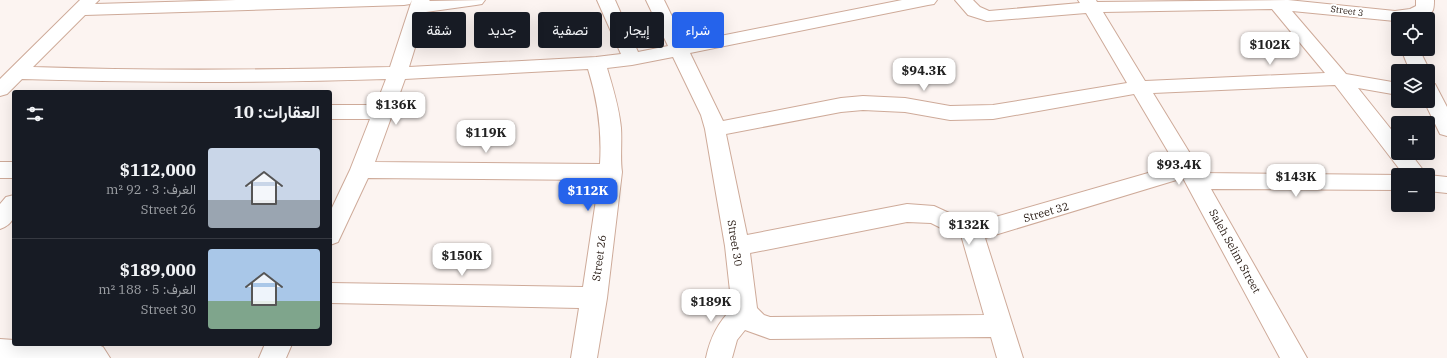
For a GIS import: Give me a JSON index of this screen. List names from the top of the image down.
{
  "streets": {
    "street": [
      "Street 3",
      "Street 32",
      "Street 30",
      "Saleh Selim Street",
      "Street 26"
    ]
  },
  "crossings": [
    ["Street 3", "Saleh Selim Street"],
    ["Street 32", "Street 30"],
    ["Street 32", "Saleh Selim Street"]
  ],
  "page": {
    "map_buttons": ["+", "−"],
    "chip": [
      "شراء",
      "إيجار",
      "تصفية",
      "جديد",
      "شقة"
    ],
    "price": [
      "$102K",
      "$94.3K",
      "$136K",
      "$119K",
      "$93.4K",
      "$143K",
      "$112K",
      "$132K",
      "$150K",
      "$189K"
    ],
    "heading": "العقارات: 10",
    "list": [
      {
        "name": "$112,000",
        "note": "الغرف: 3 · 92 m² · Street 26"
      },
      {
        "name": "$189,000",
        "note": "الغرف: 5 · 188 m² · Street 30"
      }
    ]
  }
}
